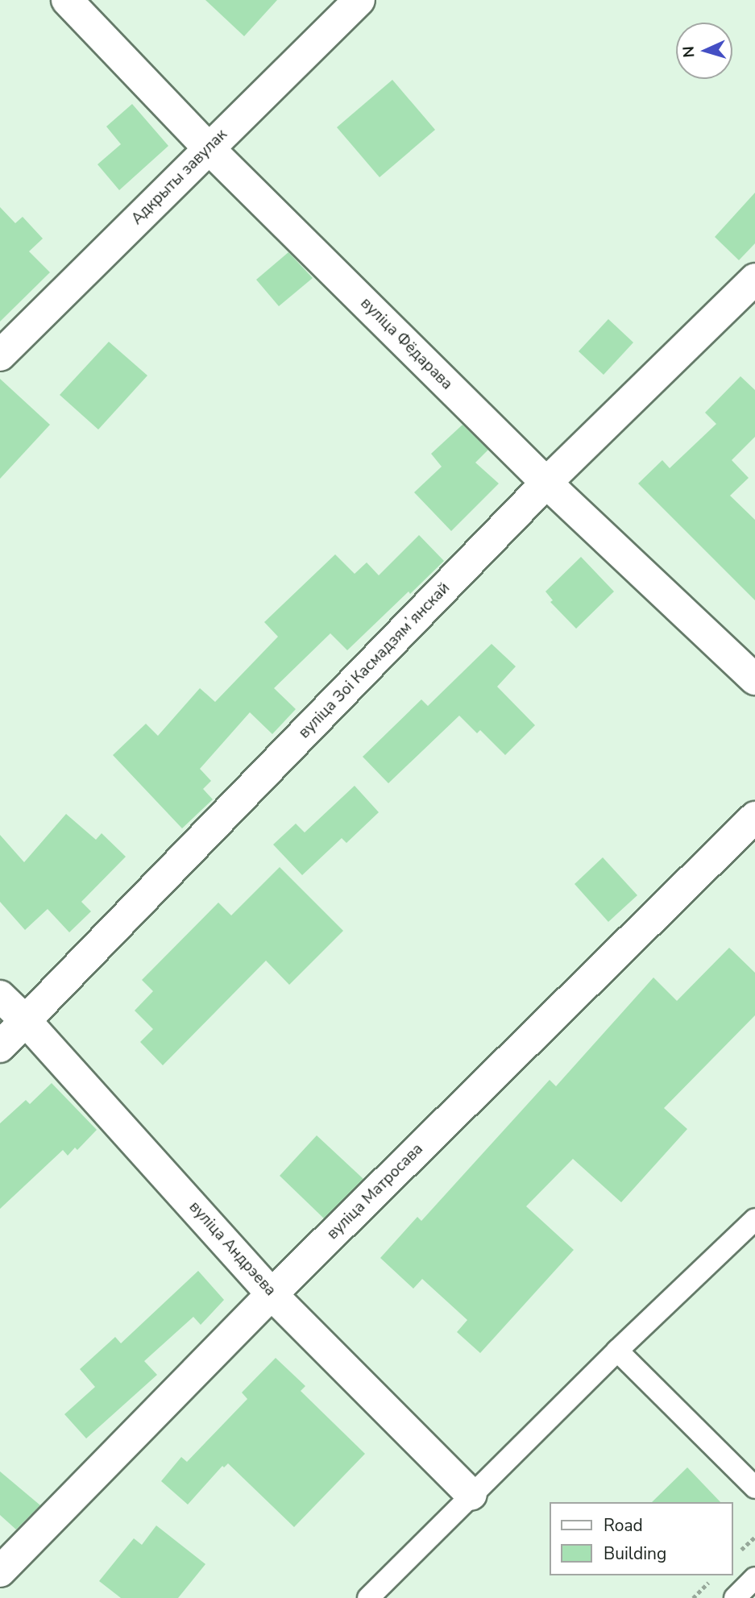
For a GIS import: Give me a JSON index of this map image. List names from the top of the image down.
{
  "streets": {
    "street": [
      "Адкрыты завулак",
      "вуліца Фёдарава",
      "вуліца Зоі Касмадзямʼянскай",
      "вуліца Матросава",
      "вуліца Андрэева"
    ]
  },
  "crossings": [
    ["Адкрыты завулак", "вуліца Фёдарава"],
    ["вуліца Фёдарава", "вуліца Зоі Касмадзямʼянскай"],
    ["вуліца Зоі Касмадзямʼянскай", "вуліца Андрэева"],
    ["вуліца Матросава", "вуліца Андрэева"]
  ],
  "legend": ["Road", "Building"],
  "north": "left"
}
